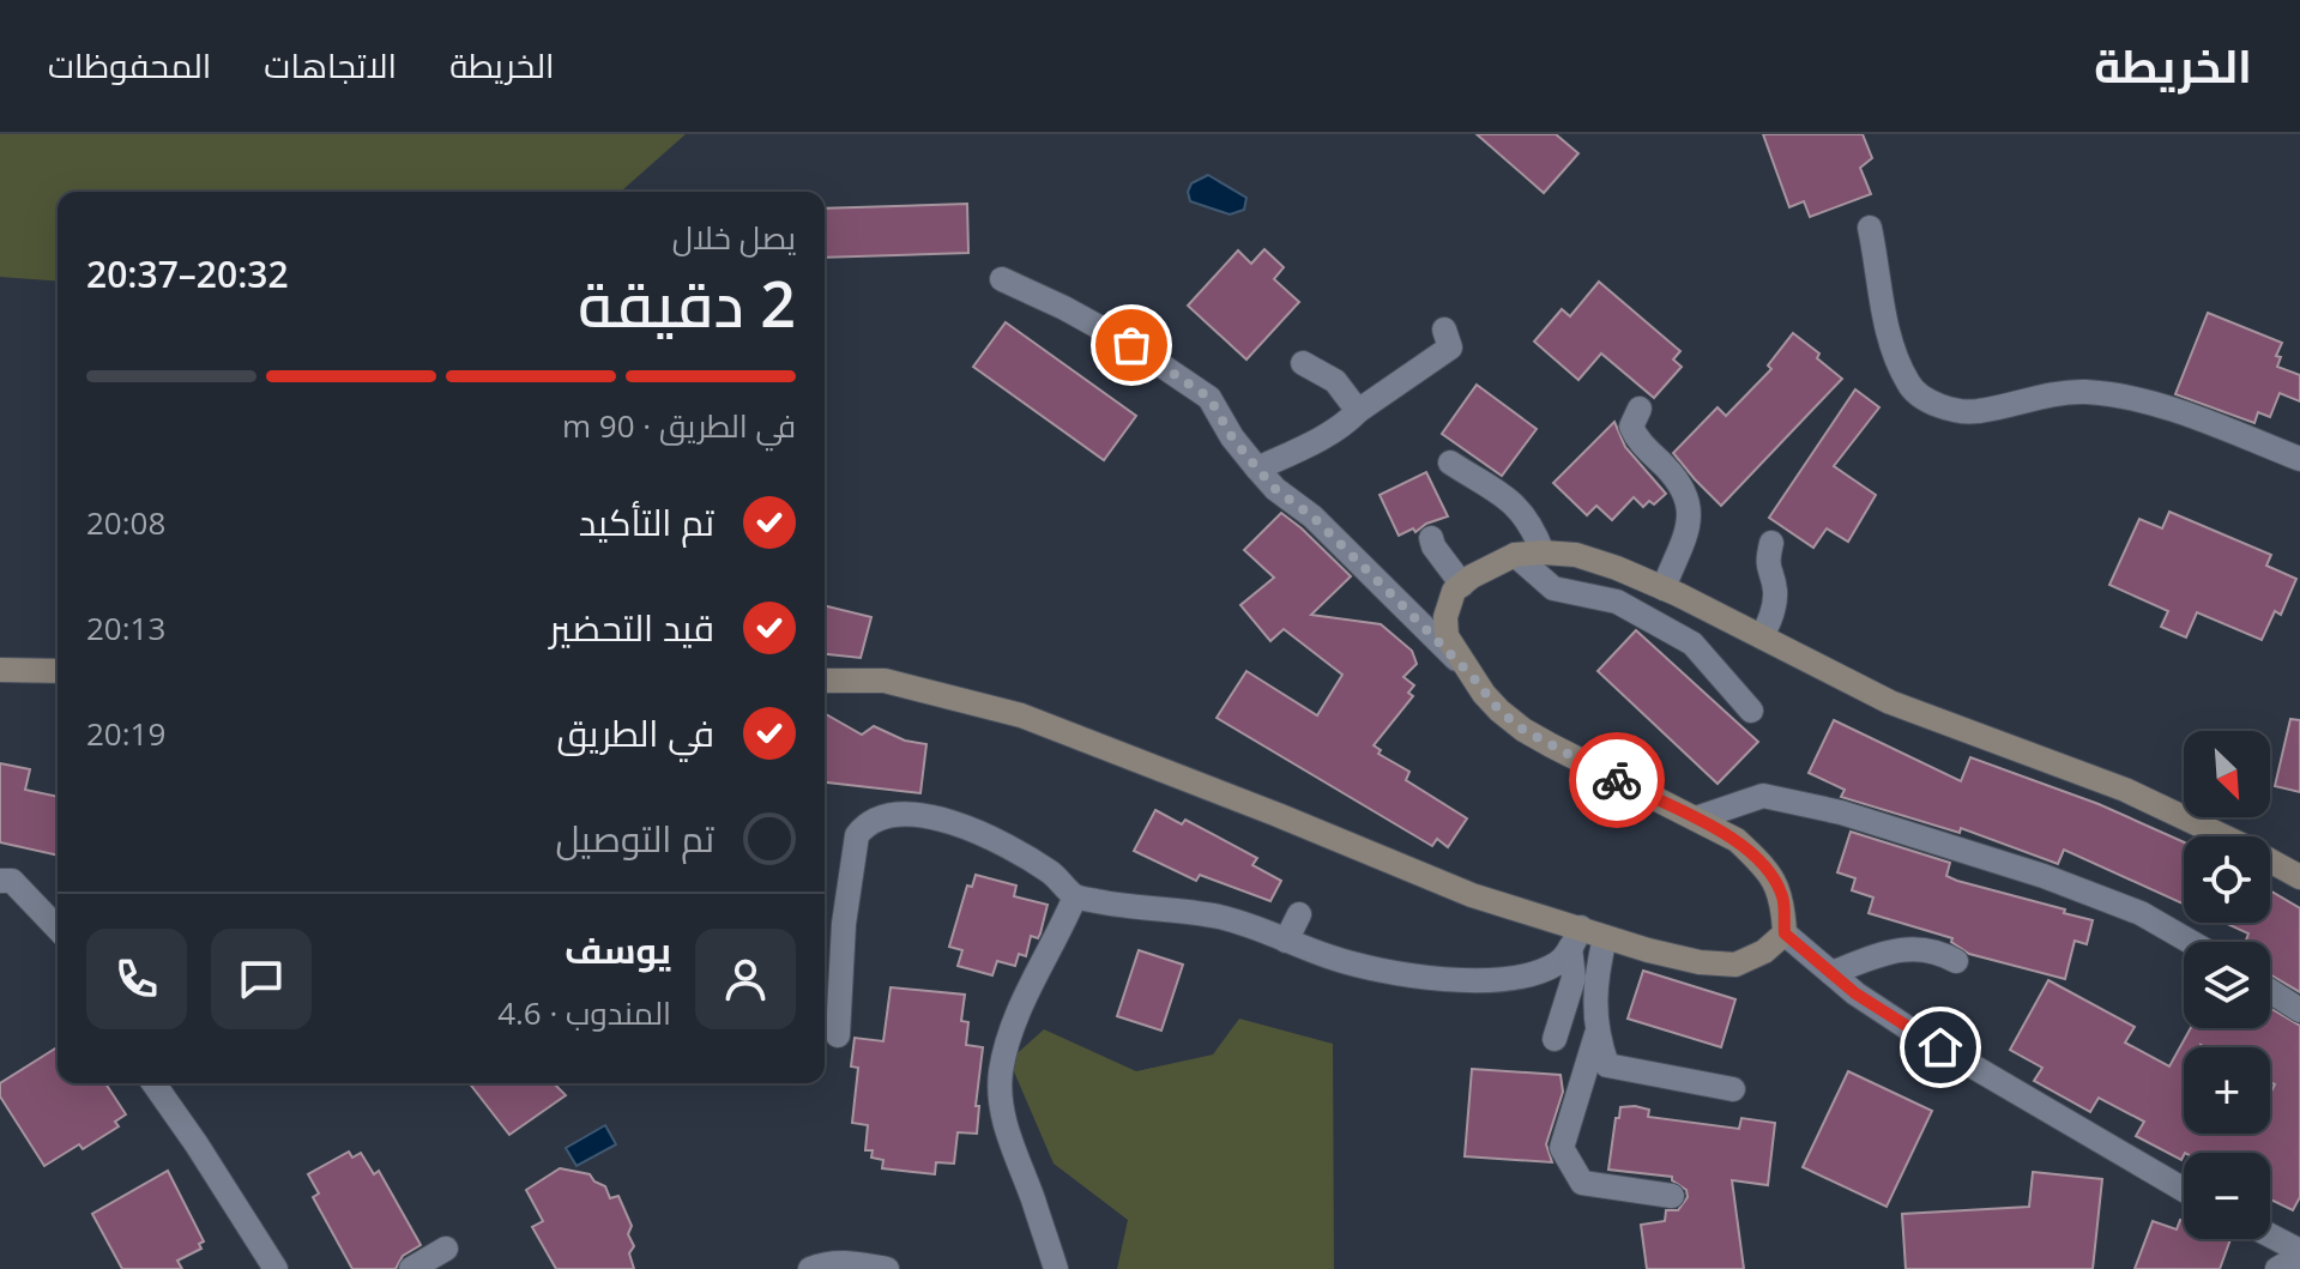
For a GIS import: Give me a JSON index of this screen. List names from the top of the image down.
{
  "north": "bottom right",
  "page": {
    "header": "الخريطة",
    "nav": ["الخريطة", "الاتجاهات", "المحفوظات"],
    "heading": ["2 دقيقة", "يصل خلال", "20:32–20:37"],
    "panel": ["يوسف", "المندوب · 4.6"],
    "bar": "في الطريق · 90 m",
    "list": [
      ["تم التأكيد", "20:08"],
      ["قيد التحضير", "20:13"],
      ["في الطريق", "20:19"],
      "تم التوصيل"
    ],
    "map_buttons": ["+", "−"]
  }
}
